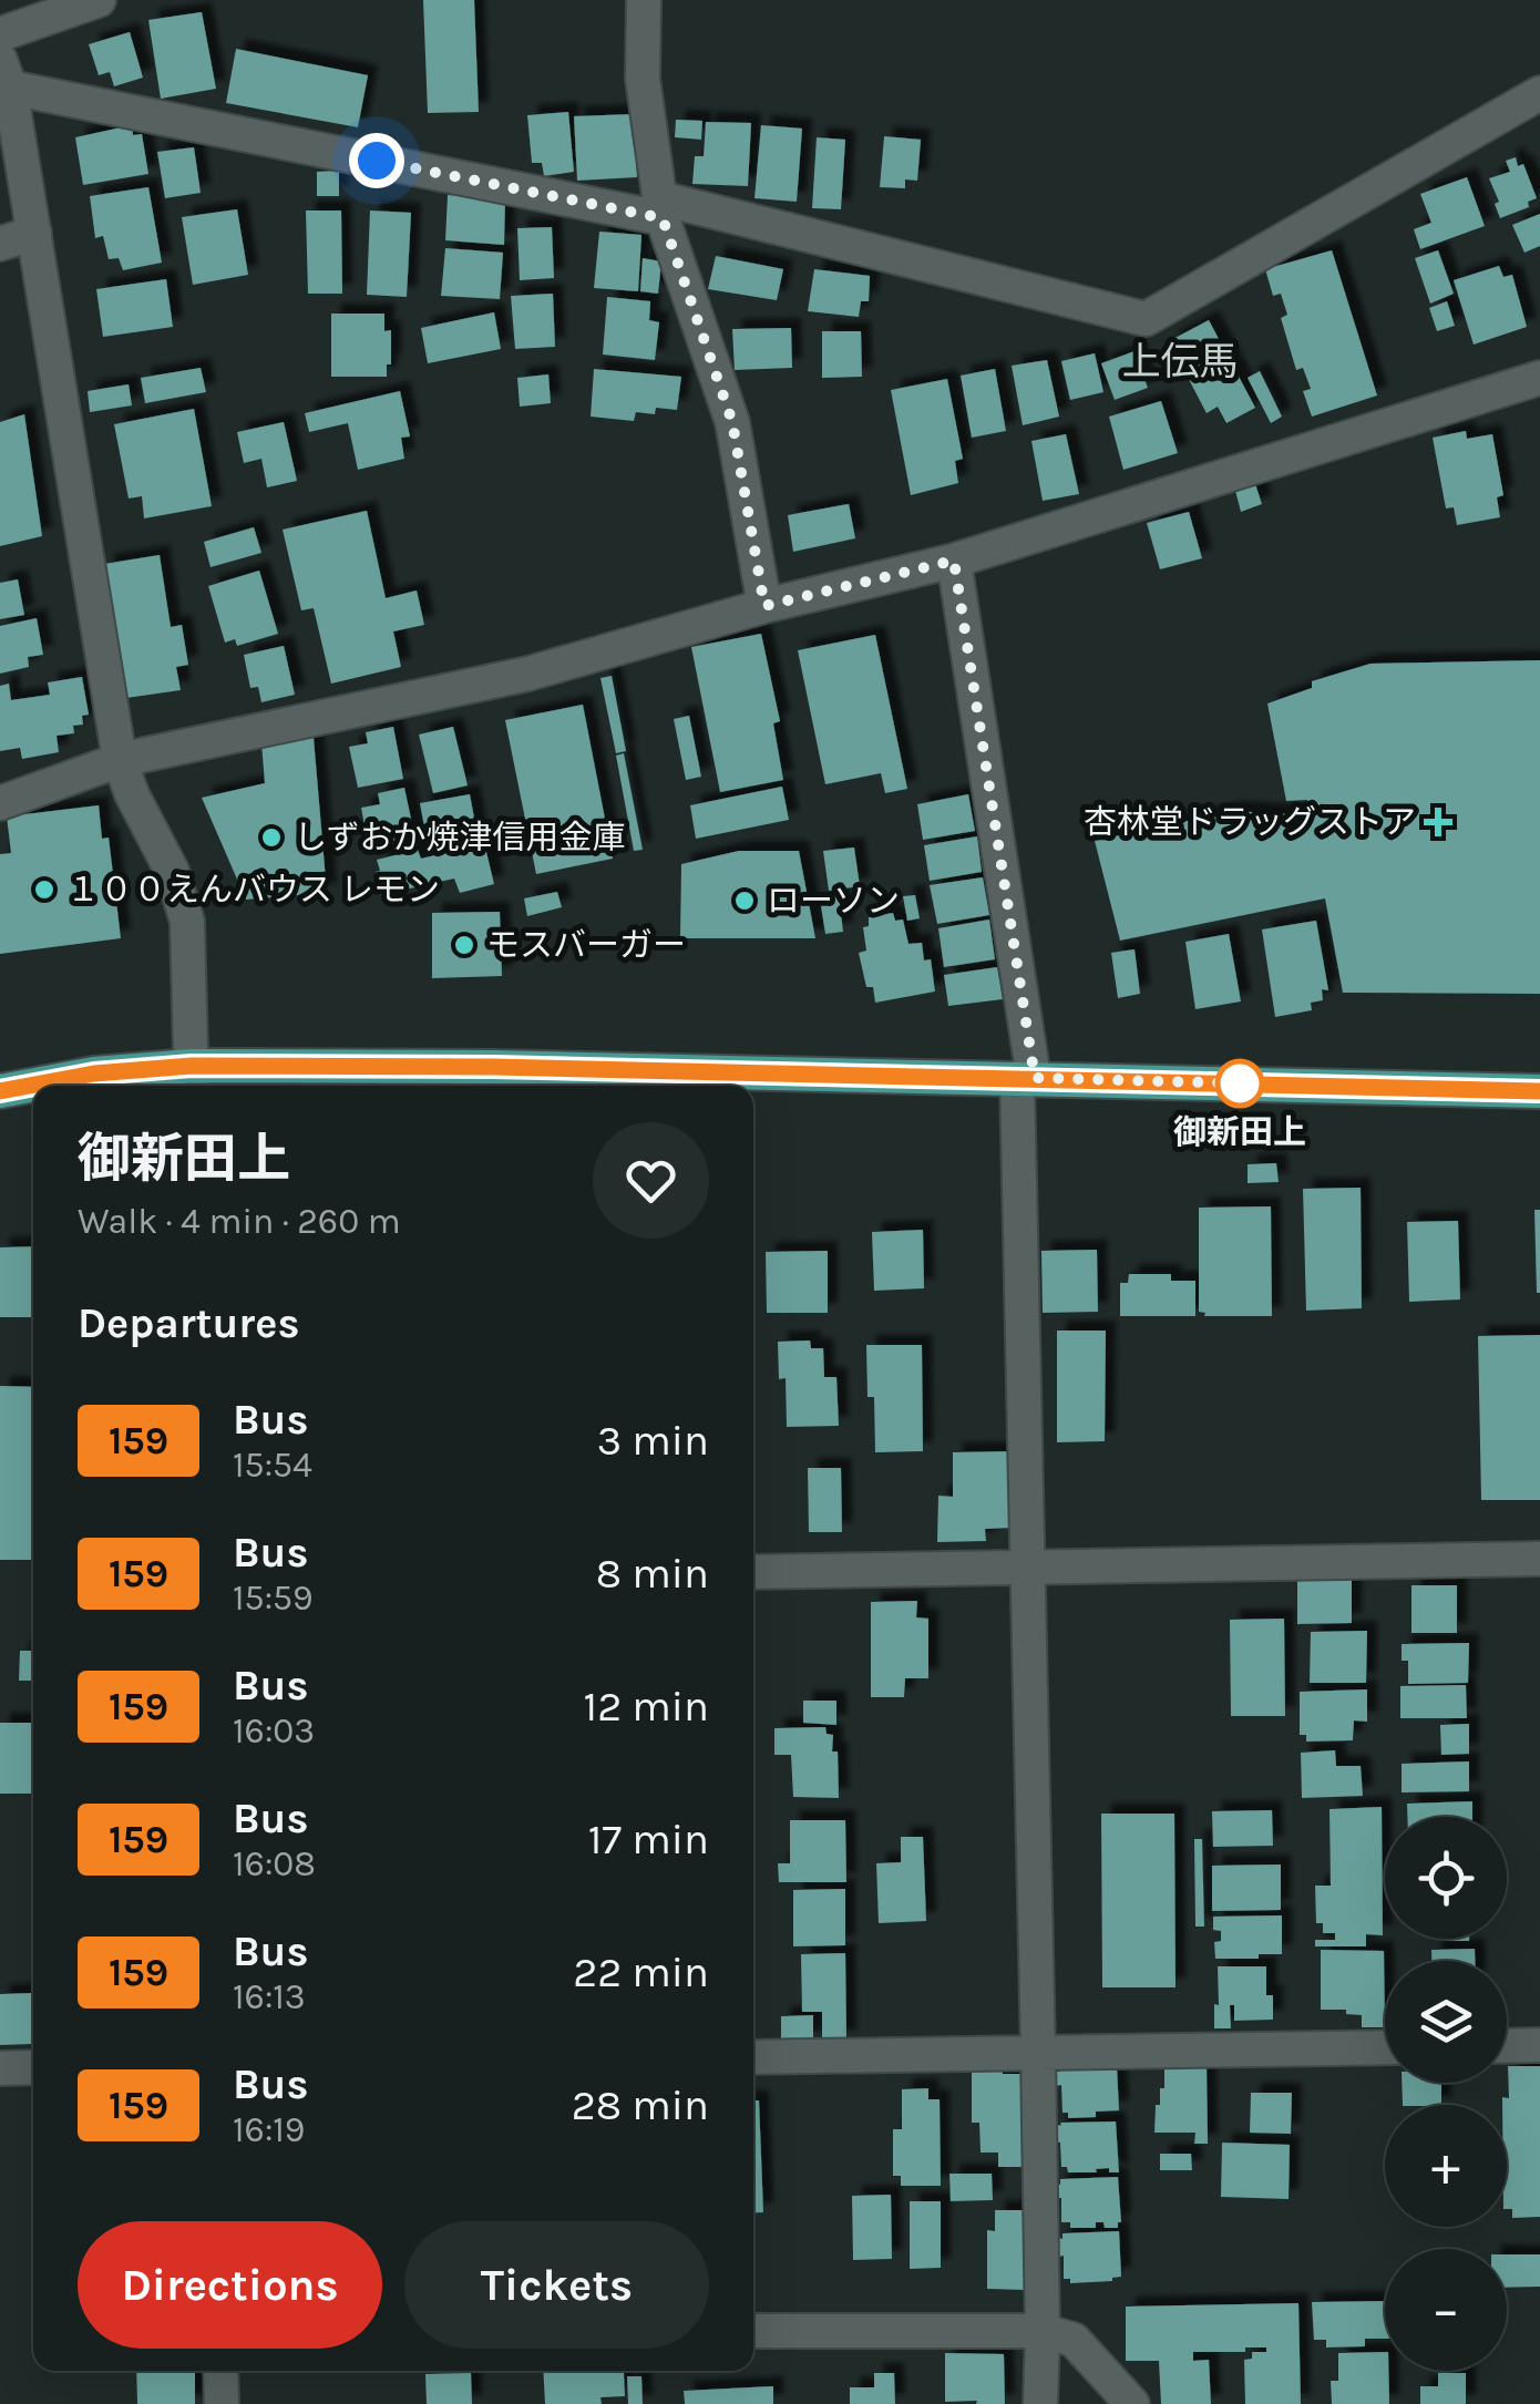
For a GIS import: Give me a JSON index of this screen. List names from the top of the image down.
{
  "districts": ["上伝馬"],
  "places": {
    "health": ["杏林堂ドラッグストア"],
    "other": [
      "しずおか焼津信用金庫",
      "１００えんバウス レモン",
      "ローソン",
      "モスバーガー",
      "御新田上"
    ]
  },
  "lines": ["bus line 159"],
  "page": {
    "heading": [
      ["御新田上", "Walk · 4 min · 260 m"],
      "Departures"
    ],
    "list": [
      {
        "mark": "159",
        "name": "Bus",
        "note": "15:54",
        "value": "3 min"
      },
      {
        "mark": "159",
        "name": "Bus",
        "note": "15:59",
        "value": "8 min"
      },
      {
        "mark": "159",
        "name": "Bus",
        "note": "16:03",
        "value": "12 min"
      },
      {
        "mark": "159",
        "name": "Bus",
        "note": "16:08",
        "value": "17 min"
      },
      {
        "mark": "159",
        "name": "Bus",
        "note": "16:13",
        "value": "22 min"
      },
      {
        "mark": "159",
        "name": "Bus",
        "note": "16:19",
        "value": "28 min"
      }
    ],
    "map_buttons": ["+", "−"],
    "buttons": ["Directions", "Tickets"]
  }
}
